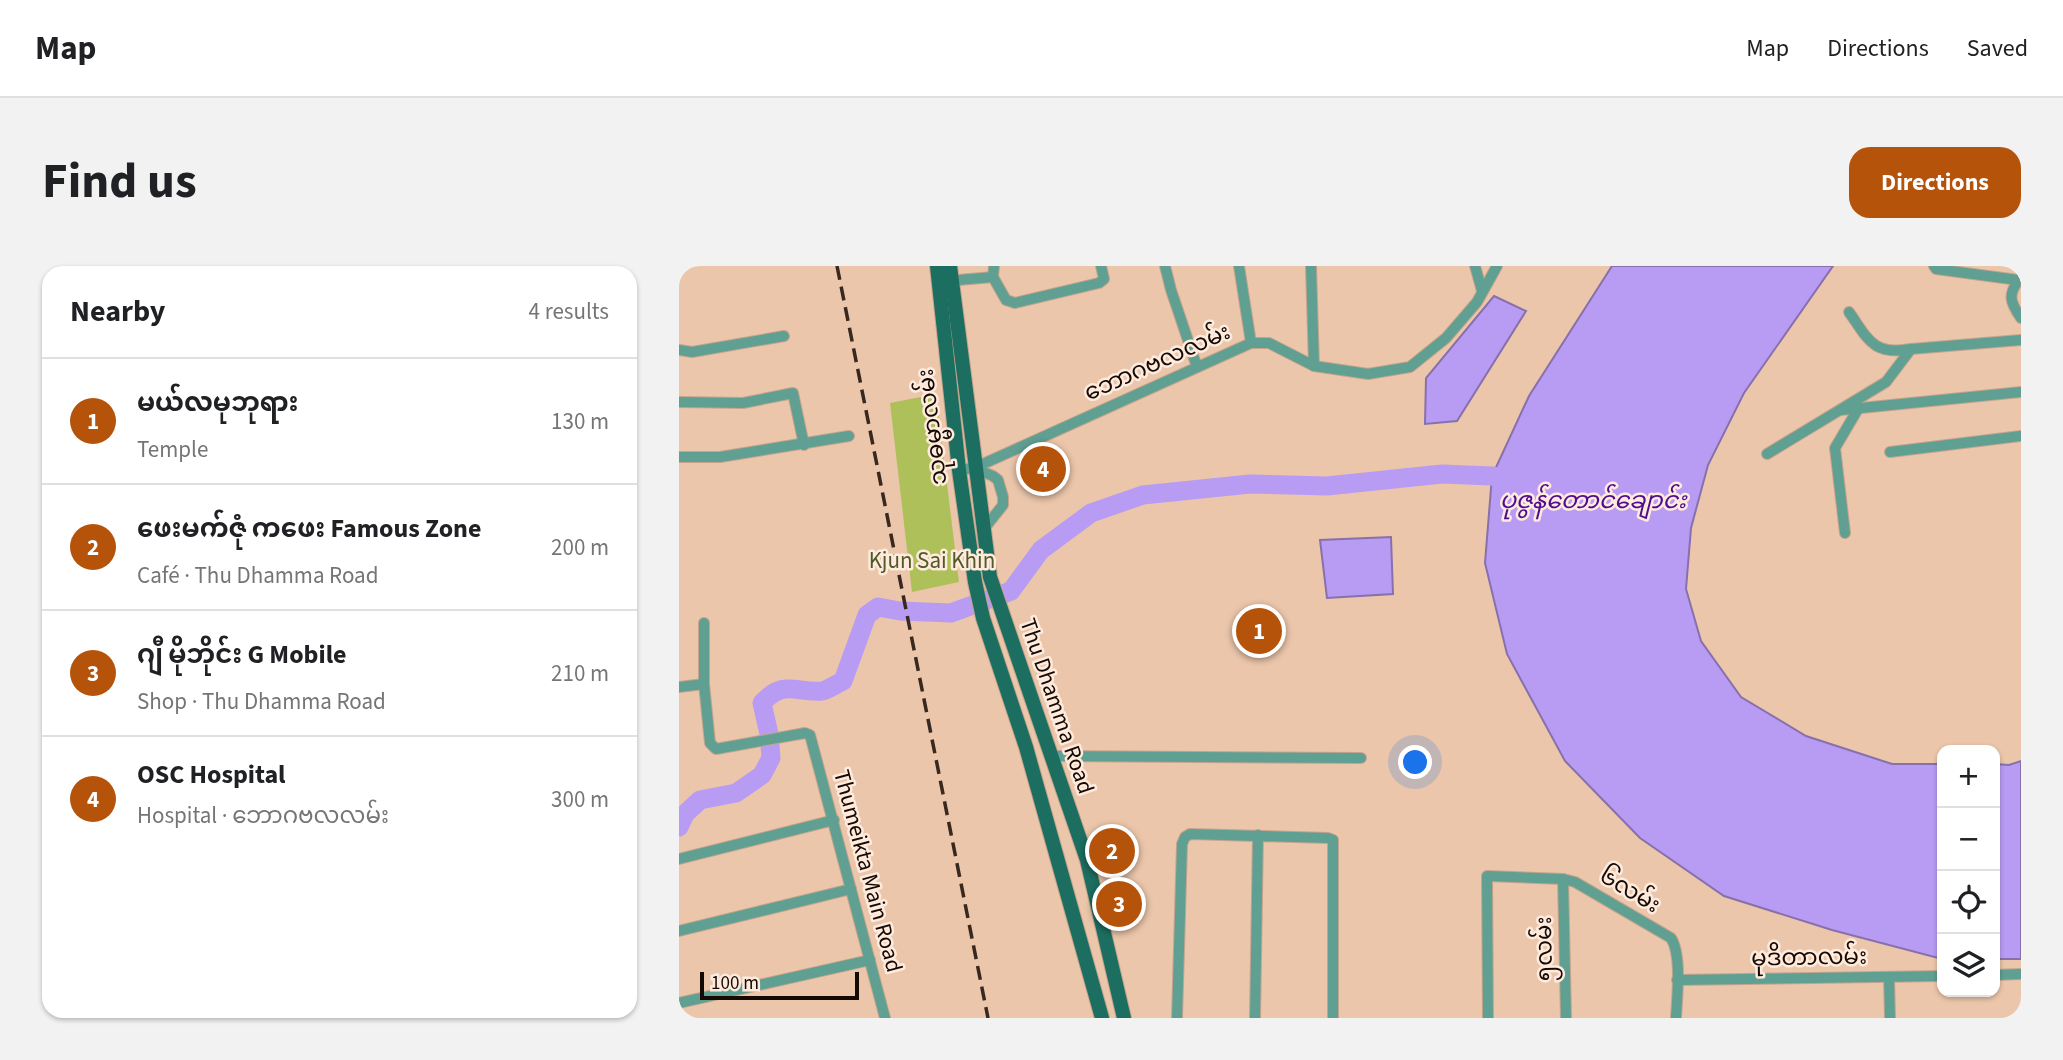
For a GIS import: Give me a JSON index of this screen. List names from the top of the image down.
{
  "streets": {
    "main road": ["သုဓမ္မာလမ်း", "Thu Dhamma Road"],
    "street": [
      "ဘောဂဗလလမ်း",
      "Thumeikta Main Road",
      "၆လမ်း",
      "၅လမ်း",
      "မုဒိတာလမ်း"
    ]
  },
  "crossings": [
    ["ဘောဂဗလလမ်း", "သုဓမ္မာလမ်း"],
    ["သုဓမ္မာလမ်း", "Thu Dhamma Road"],
    ["၆လမ်း", "၅လမ်း"],
    ["၆လမ်း", "မုဒိတာလမ်း"]
  ],
  "water": ["ပုဇွန်တောင်ချောင်း"],
  "parks": ["Kjun Sai Khin"],
  "scale_bar": "100 m",
  "page": {
    "header": "Map",
    "nav": ["Map", "Directions", "Saved"],
    "title": "Find us",
    "buttons": "Directions",
    "heading": ["Nearby", "4 results"],
    "list": [
      {
        "mark": "1",
        "name": "မယ်လမုဘုရား",
        "note": "Temple",
        "value": "130 m"
      },
      {
        "mark": "2",
        "name": "ဖေးမက်ဇုံ ကဖေး Famous Zone",
        "note": "Café · Thu Dhamma Road",
        "value": "200 m"
      },
      {
        "mark": "3",
        "name": "ဂျီ မိုဘိုင်း G Mobile",
        "note": "Shop · Thu Dhamma Road",
        "value": "210 m"
      },
      {
        "mark": "4",
        "name": "OSC Hospital",
        "note": "Hospital · ဘောဂဗလလမ်း",
        "value": "300 m"
      }
    ],
    "pins": [
      "4",
      "1",
      "2",
      "3"
    ],
    "map_buttons": ["+", "−"],
    "scale": "100 m"
  }
}
